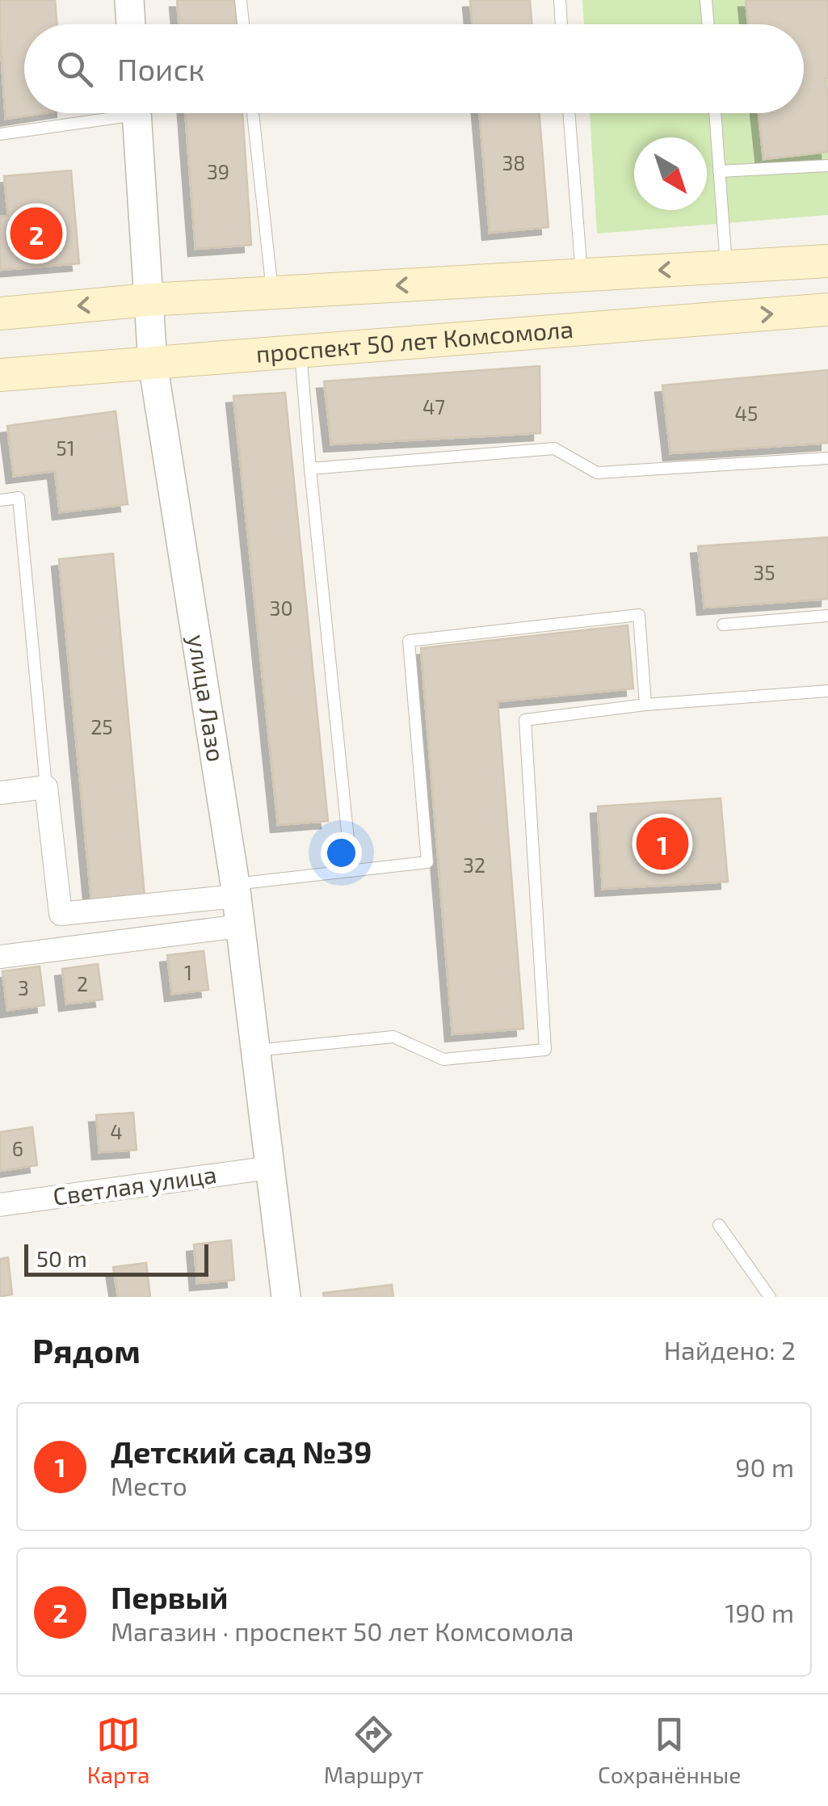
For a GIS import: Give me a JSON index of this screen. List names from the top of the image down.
{
  "streets": {
    "main road": ["проспект 50 лет Комсомола"],
    "street": ["улица Лазо", "Светлая улица"]
  },
  "crossings": [
    ["проспект 50 лет Комсомола", "улица Лазо"],
    ["улица Лазо", "Светлая улица"]
  ],
  "house_numbers": [
    "38",
    "39",
    "47",
    "45",
    "51",
    "35",
    "30",
    "25",
    "32",
    "1",
    "2",
    "3",
    "4",
    "6"
  ],
  "scale_bar": "50 m",
  "north": "bottom right",
  "page": {
    "search": "Поиск",
    "pins": ["2", "1"],
    "scale": "50 m",
    "heading": ["Рядом", "Найдено: 2"],
    "list": [
      {
        "mark": "1",
        "name": "Детский сад №39",
        "note": "Место",
        "value": "90 m"
      },
      {
        "mark": "2",
        "name": "Первый",
        "note": "Магазин · проспект 50 лет Комсомола",
        "value": "190 m"
      }
    ],
    "nav": ["Карта", "Маршрут", "Сохранённые"]
  }
}
